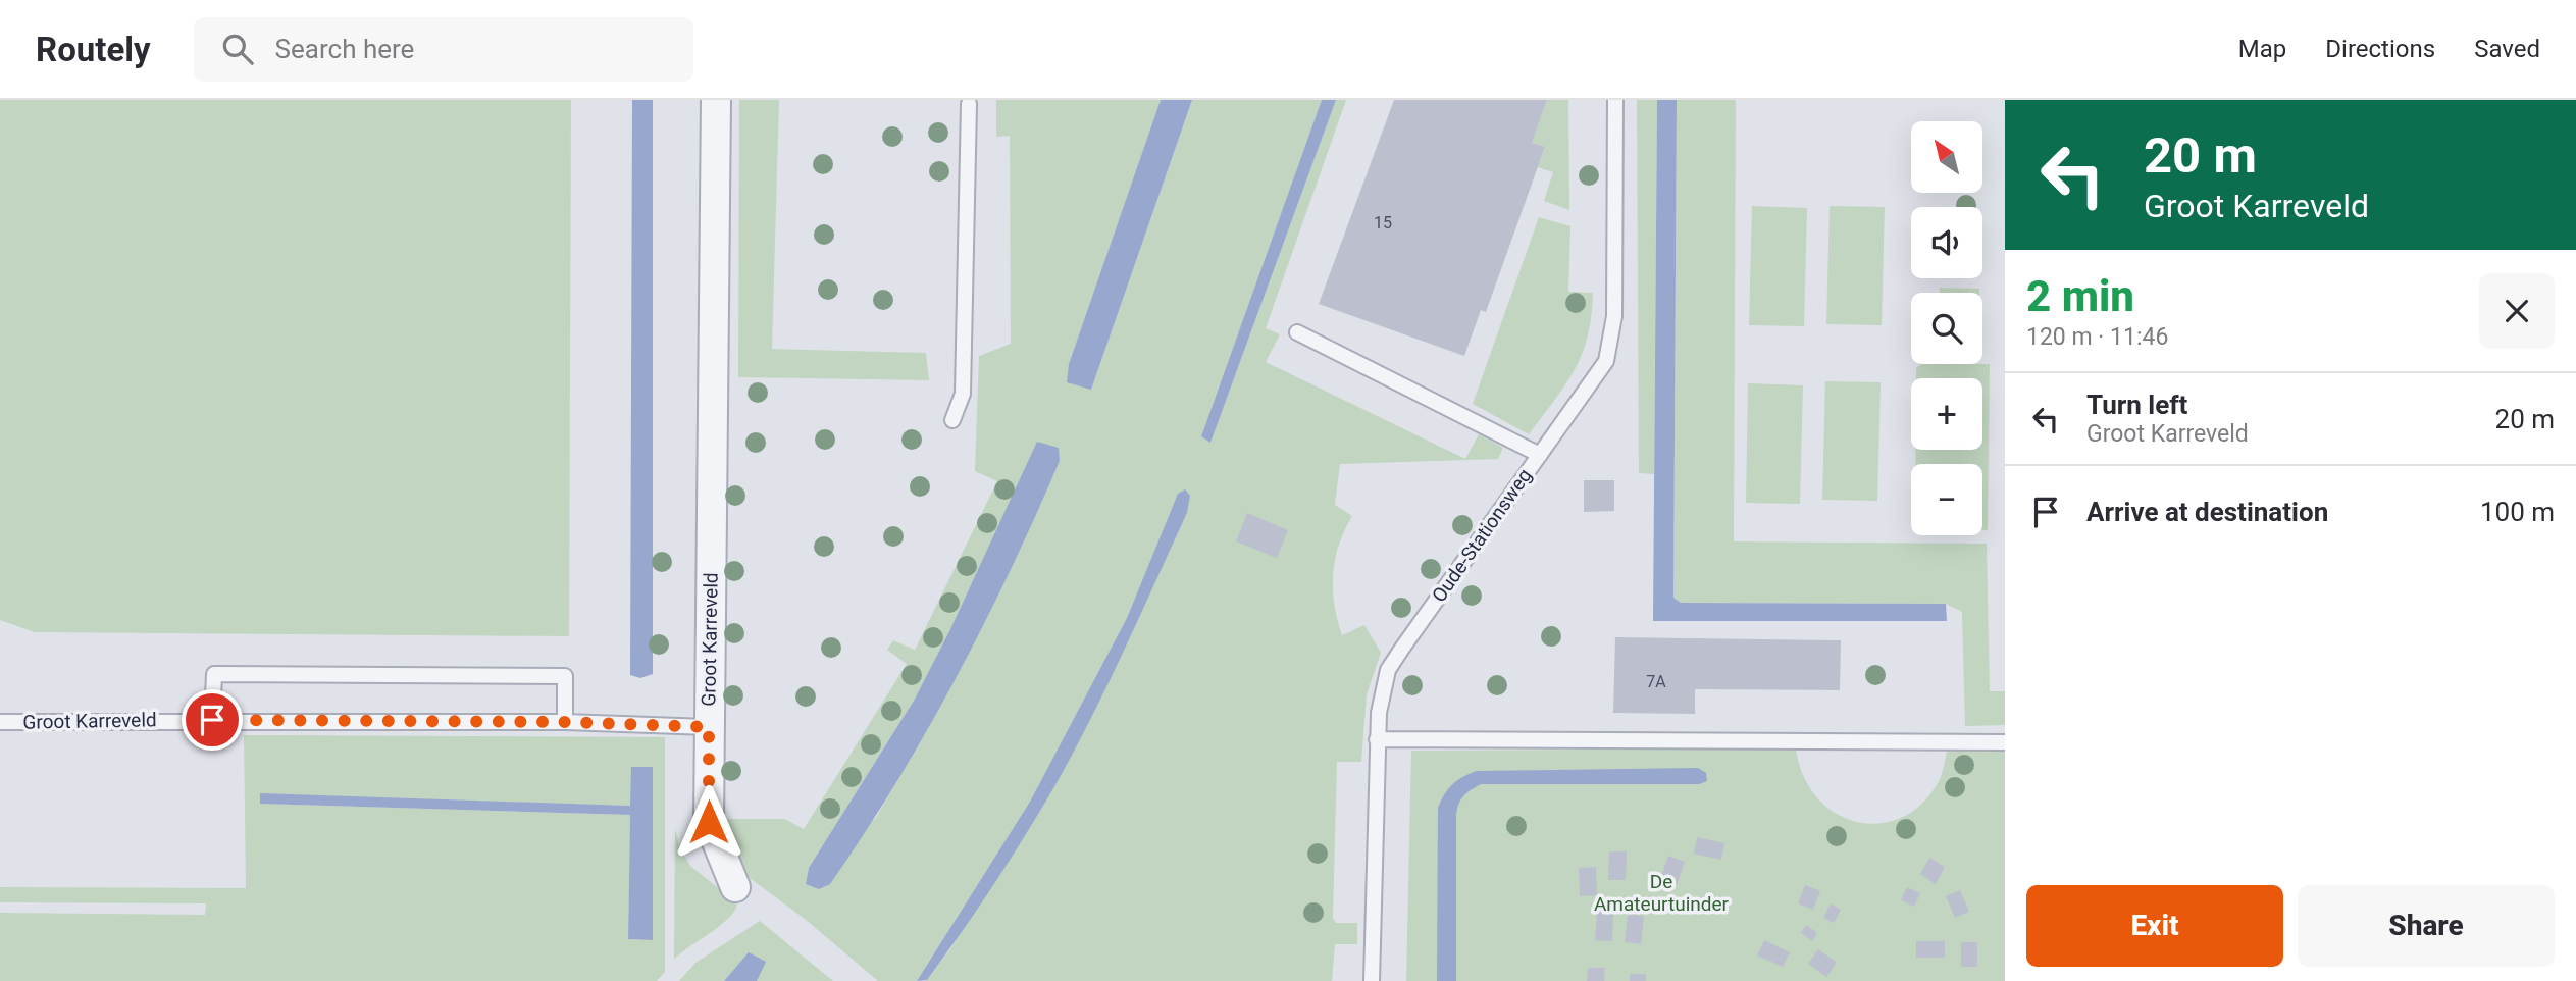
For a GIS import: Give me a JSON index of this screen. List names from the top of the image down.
{
  "streets": {
    "street": ["Groot Karreveld"],
    "lane": ["Oude-Stationsweg"]
  },
  "parks": ["De Amateurtuinder"],
  "house_numbers": ["15", "7A"],
  "north": "top left",
  "page": {
    "header": "Routely",
    "search": "Search here",
    "nav": ["Map", "Directions", "Saved"],
    "turn": ["20 m", "Groot Karreveld"],
    "map_buttons": ["+", "−"],
    "heading": ["2 min", "120 m · 11:46"],
    "list": [
      {
        "name": "Turn left",
        "note": "Groot Karreveld",
        "value": "20 m"
      },
      {
        "name": "Arrive at destination",
        "value": "100 m"
      }
    ],
    "buttons": ["Exit", "Share"]
  }
}
